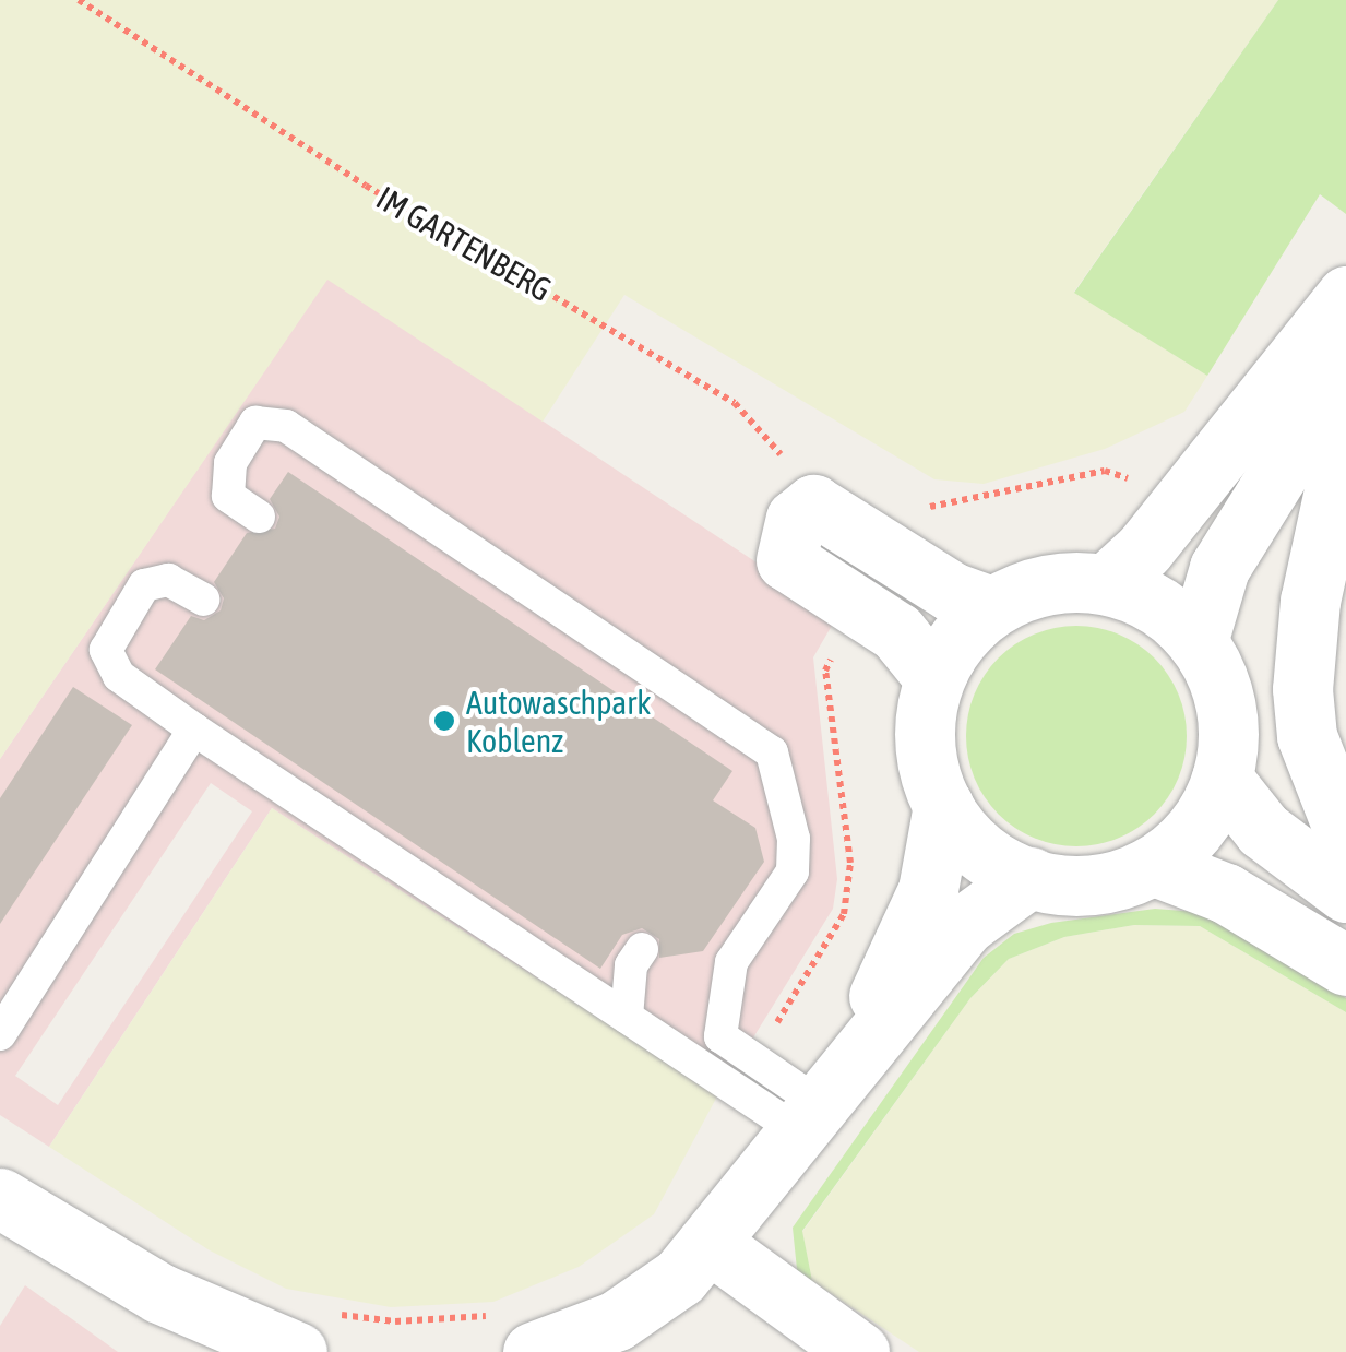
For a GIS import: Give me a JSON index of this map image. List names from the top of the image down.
{
  "streets": {
    "path": ["IM GARTENBERG"]
  },
  "places": ["Autowaschpark Koblenz"]
}
